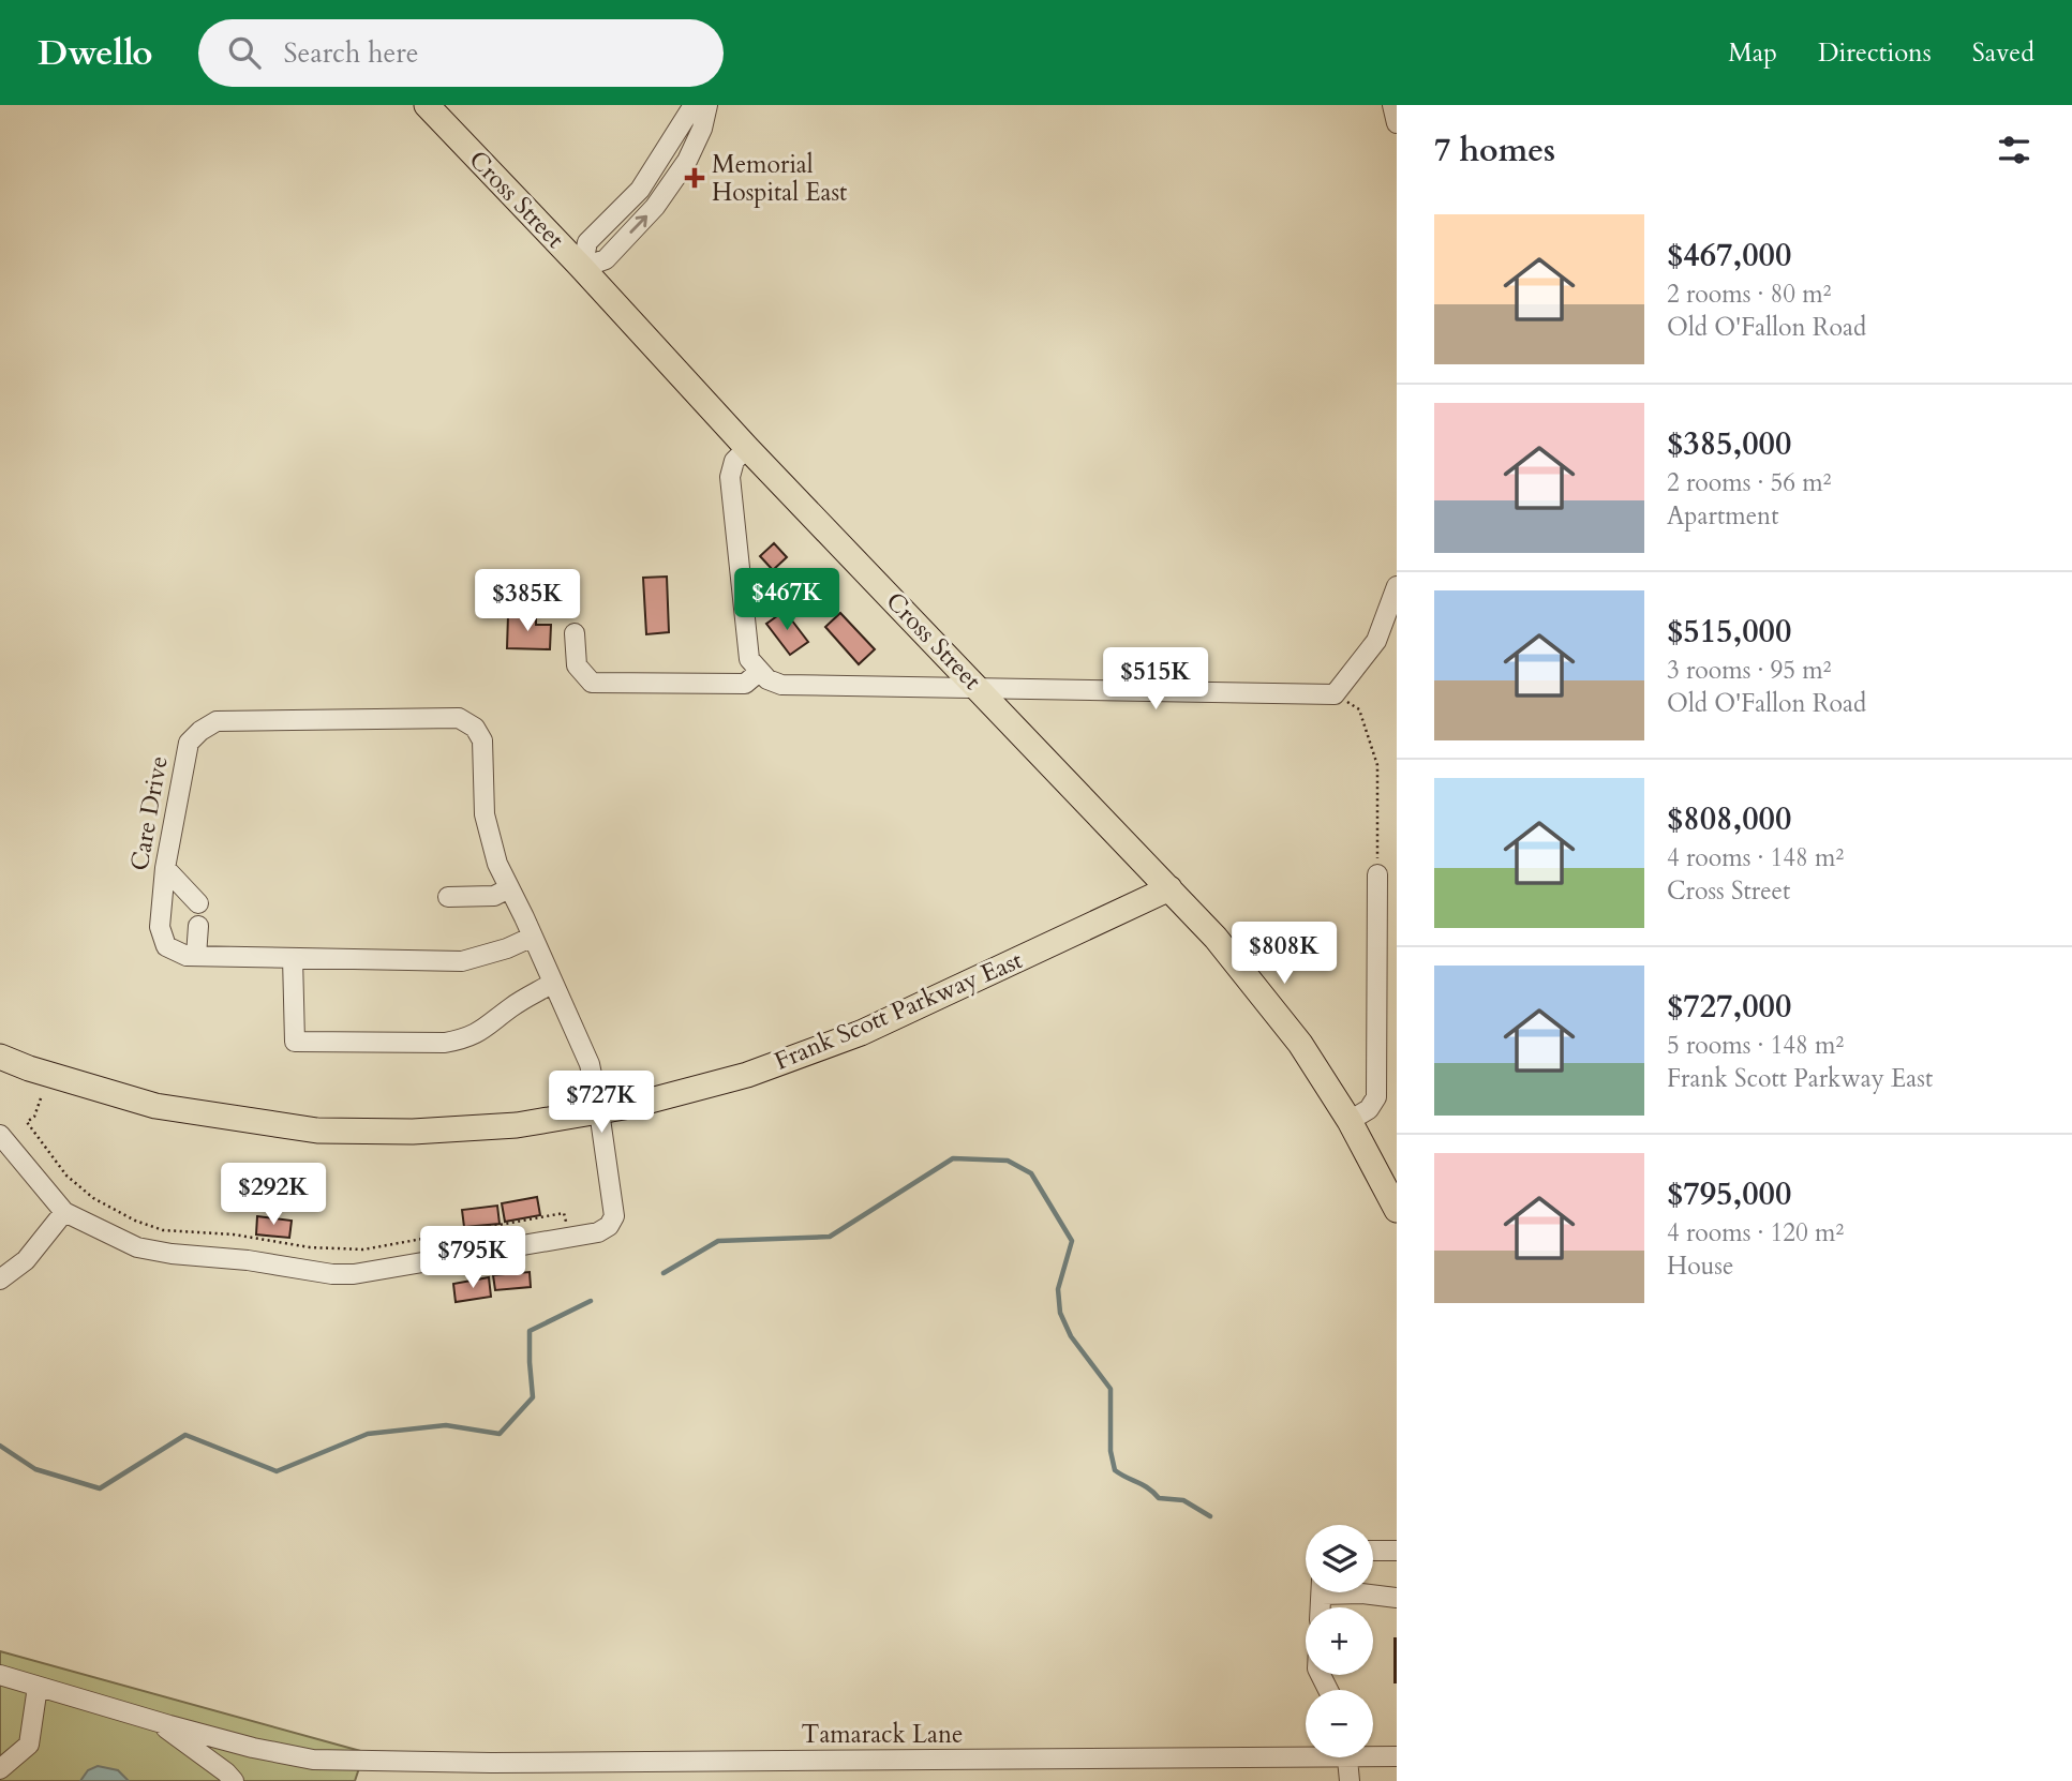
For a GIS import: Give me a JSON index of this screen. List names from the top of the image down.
{
  "streets": {
    "main road": ["Cross Street", "Frank Scott Parkway East"],
    "street": ["Care Drive", "Tamarack Lane"]
  },
  "crossings": [
    ["Cross Street", "Frank Scott Parkway East"],
    ["Care Drive", "Frank Scott Parkway East"]
  ],
  "places": {
    "health": ["Memorial Hospital East"]
  },
  "page": {
    "header": "Dwello",
    "search": "Search here",
    "nav": ["Map", "Directions", "Saved"],
    "heading": "7 homes",
    "list": [
      {
        "name": "$467,000",
        "note": "2 rooms · 80 m² · Old O'Fallon Road"
      },
      {
        "name": "$385,000",
        "note": "2 rooms · 56 m² · Apartment"
      },
      {
        "name": "$515,000",
        "note": "3 rooms · 95 m² · Old O'Fallon Road"
      },
      {
        "name": "$808,000",
        "note": "4 rooms · 148 m² · Cross Street"
      },
      {
        "name": "$727,000",
        "note": "5 rooms · 148 m² · Frank Scott Parkway East"
      },
      {
        "name": "$795,000",
        "note": "4 rooms · 120 m² · House"
      }
    ],
    "price": [
      "$467K",
      "$385K",
      "$515K",
      "$808K",
      "$727K",
      "$292K",
      "$795K"
    ],
    "map_buttons": ["+", "−"]
  }
}
